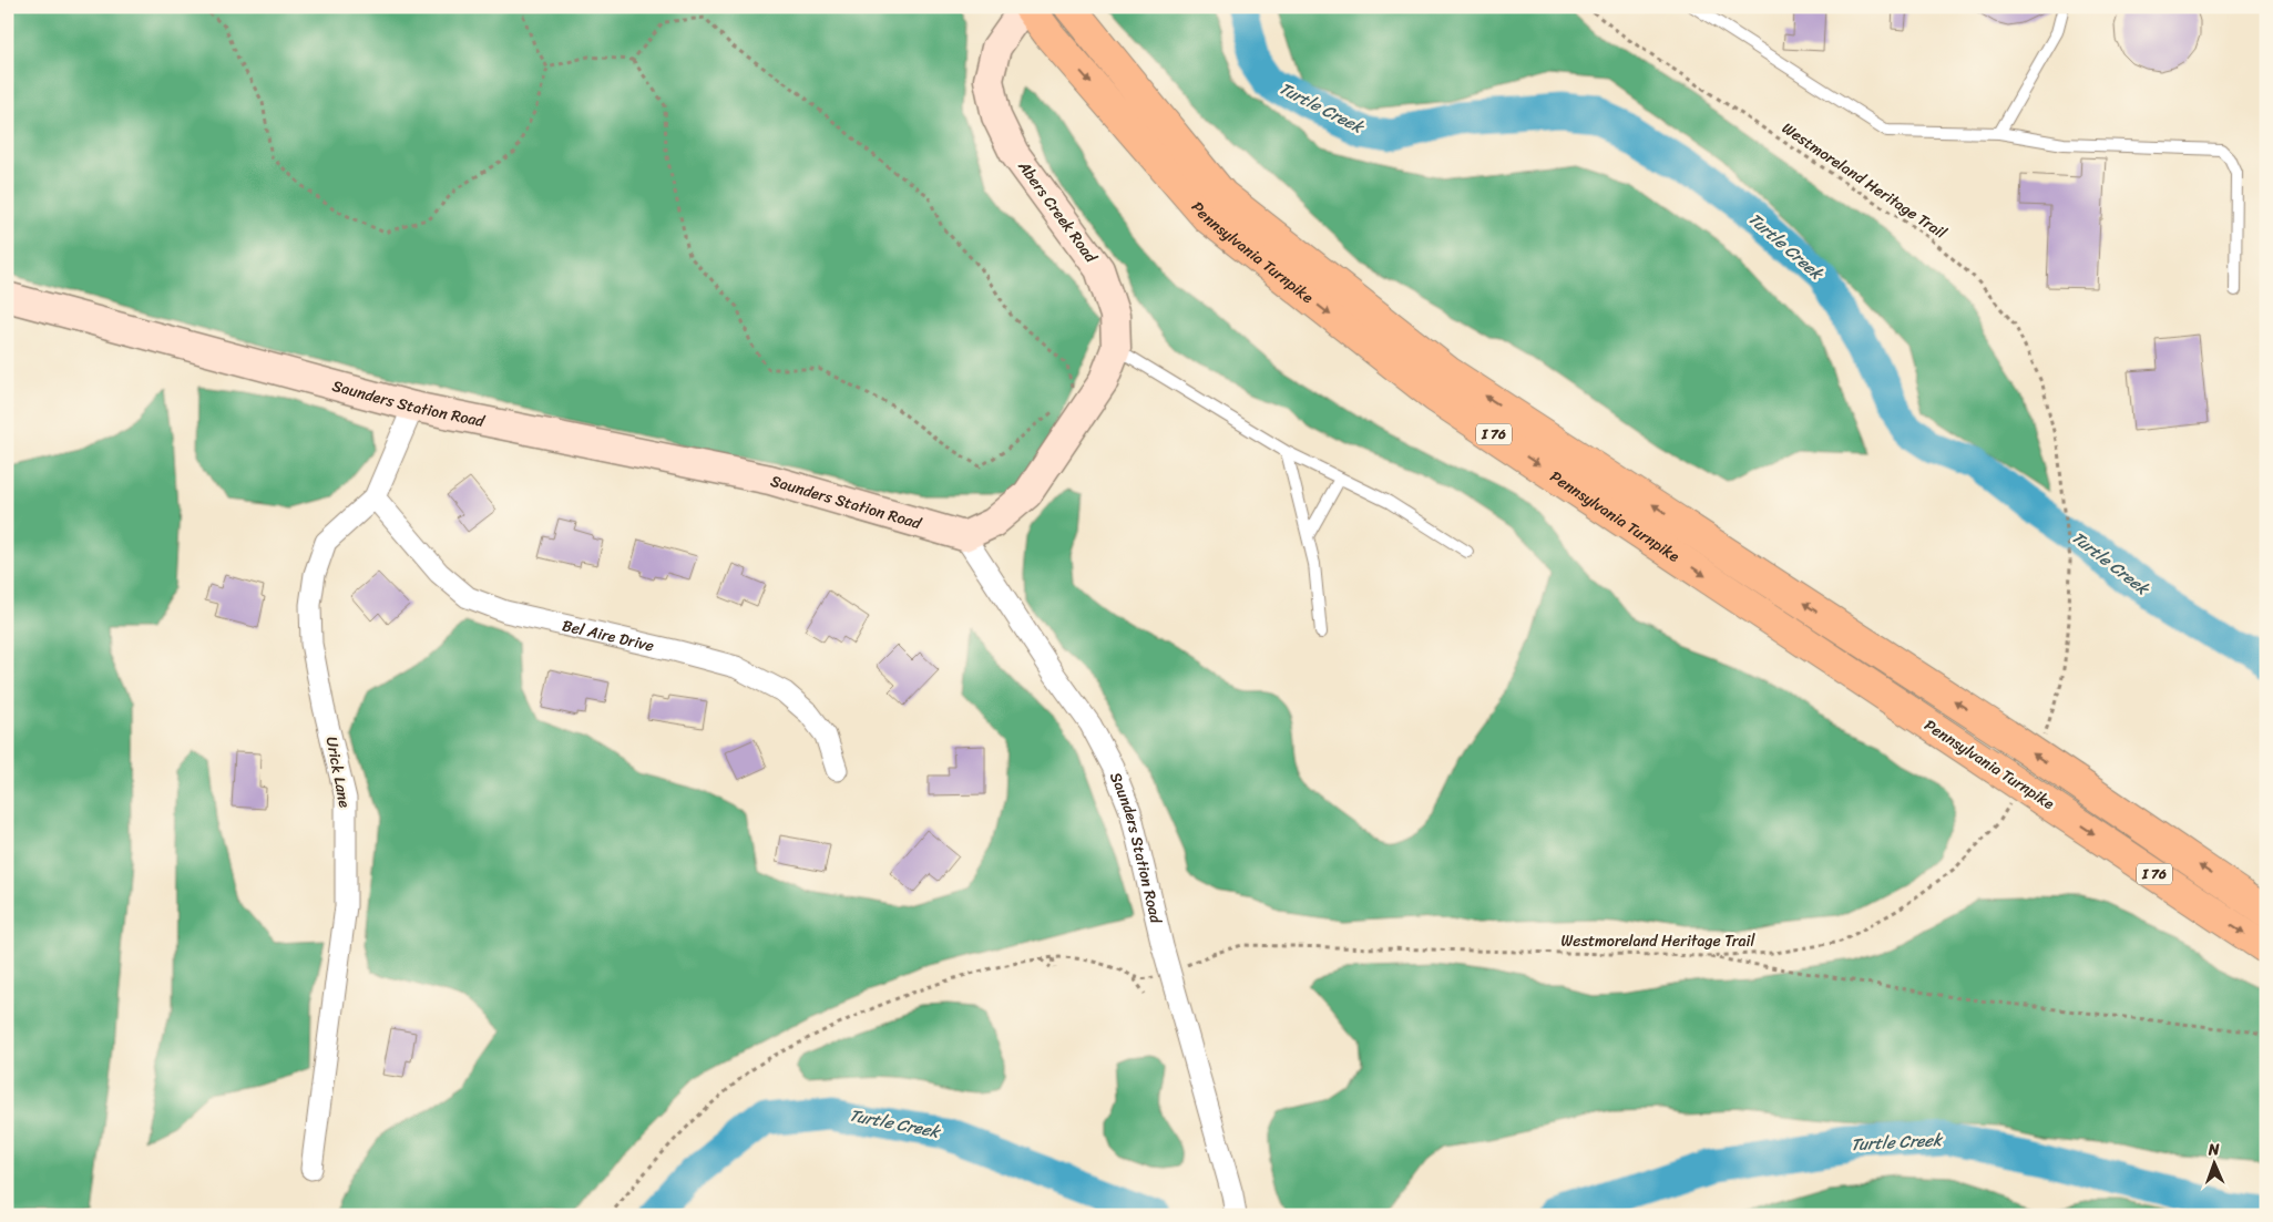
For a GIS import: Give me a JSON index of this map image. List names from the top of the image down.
{
  "streets": {
    "highway": ["Pennsylvania Turnpike", "I 76"],
    "street": [
      "Abers Creek Road",
      "Saunders Station Road",
      "Bel Aire Drive",
      "Urick Lane"
    ],
    "path": ["Westmoreland Heritage Trail"]
  },
  "crossings": [
    ["Westmoreland Heritage Trail", "Saunders Station Road"],
    ["Abers Creek Road", "Pennsylvania Turnpike"],
    ["Abers Creek Road", "Saunders Station Road"],
    ["Saunders Station Road", "Urick Lane"],
    ["Bel Aire Drive", "Urick Lane"]
  ],
  "water": ["Turtle Creek"],
  "north": "top"
}
